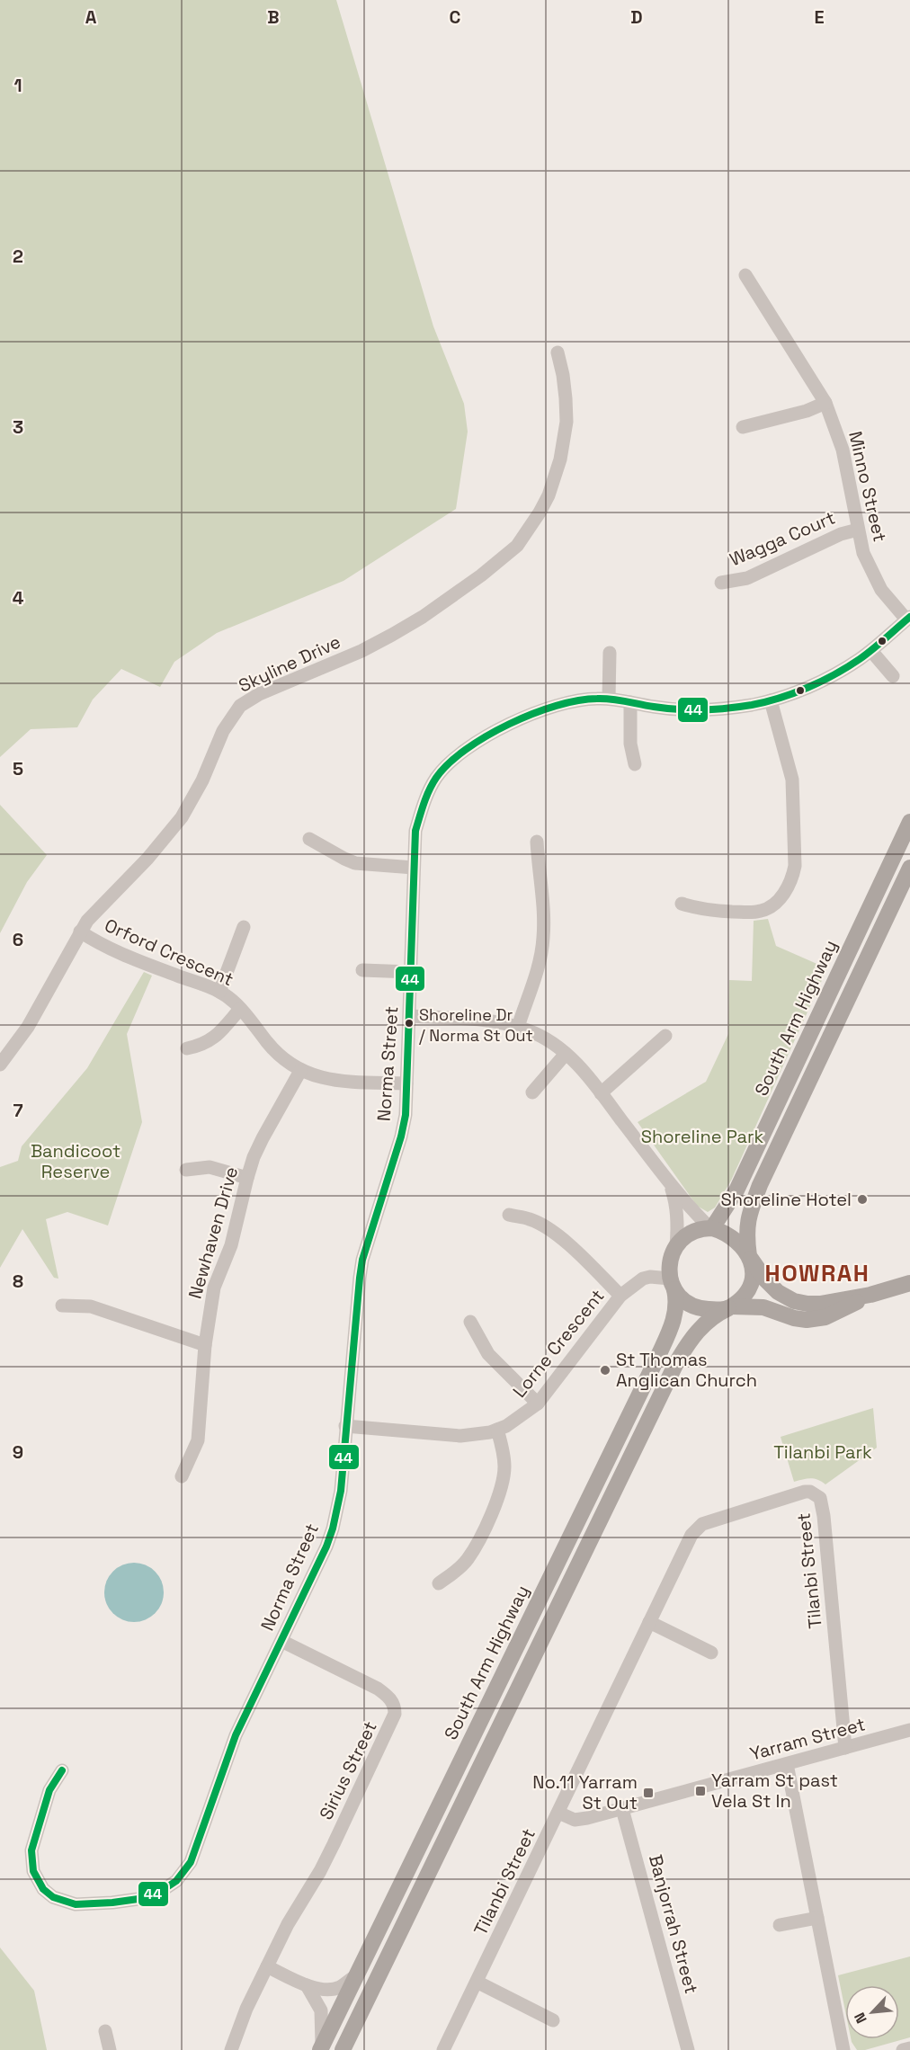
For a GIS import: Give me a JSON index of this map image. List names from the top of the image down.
{
  "streets": {
    "main road": ["South Arm Highway"],
    "street": [
      "Minno Street",
      "Wagga Court",
      "Skyline Drive",
      "Orford Crescent",
      "Norma Street",
      "Newhaven Drive",
      "Lorne Crescent",
      "Tilanbi Street",
      "Yarram Street",
      "Sirius Street",
      "Banjorrah Street"
    ]
  },
  "crossings": [
    ["Minno Street", "Wagga Court"],
    ["Minno Street", "Norma Street"],
    ["Skyline Drive", "Orford Crescent"],
    ["Orford Crescent", "Norma Street"],
    ["Orford Crescent", "Newhaven Drive"],
    ["South Arm Highway", "Lorne Crescent"],
    ["Norma Street", "Lorne Crescent"],
    ["Norma Street", "Sirius Street"],
    ["Tilanbi Street", "Yarram Street"],
    ["Yarram Street", "Banjorrah Street"]
  ],
  "districts": ["HOWRAH"],
  "parks": ["Shoreline Park", "Bandicoot Reserve", "Tilanbi Park"],
  "places": {
    "other": ["Shoreline Dr / Norma St Out", "Shoreline Hotel", "St Thomas Anglican Church"],
    "transit": ["Yarram St past Vela St In", "No.11 Yarram St Out"]
  },
  "lines": ["transit line 44"],
  "north": "bottom left",
  "grid": {
    "columns": [
      "A",
      "B",
      "C",
      "D",
      "E"
    ],
    "rows": [
      "1",
      "2",
      "3",
      "4",
      "5",
      "6",
      "7",
      "8",
      "9"
    ]
  }
}
